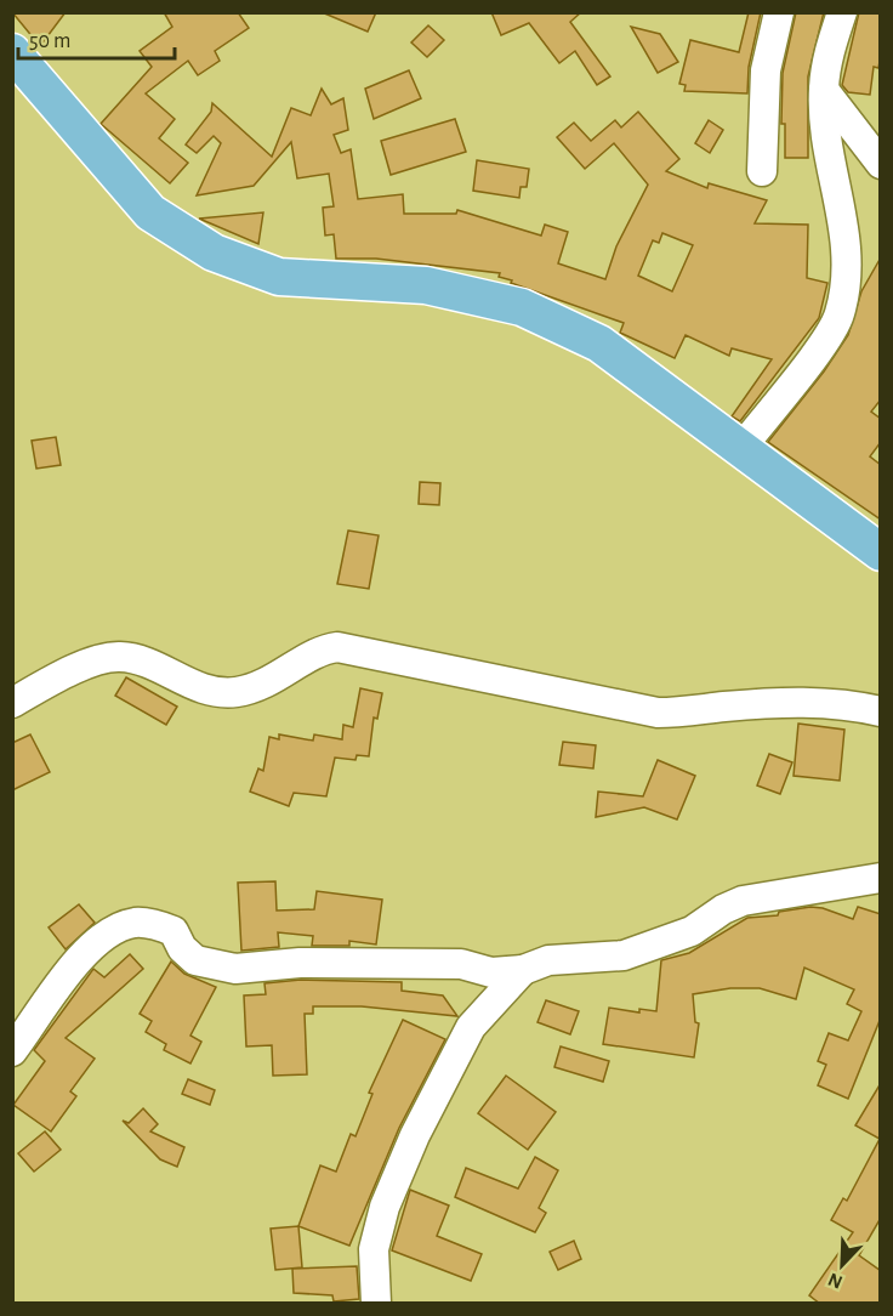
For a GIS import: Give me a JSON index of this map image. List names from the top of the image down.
{
  "scale_bar": "50 m",
  "north": "bottom left"
}
